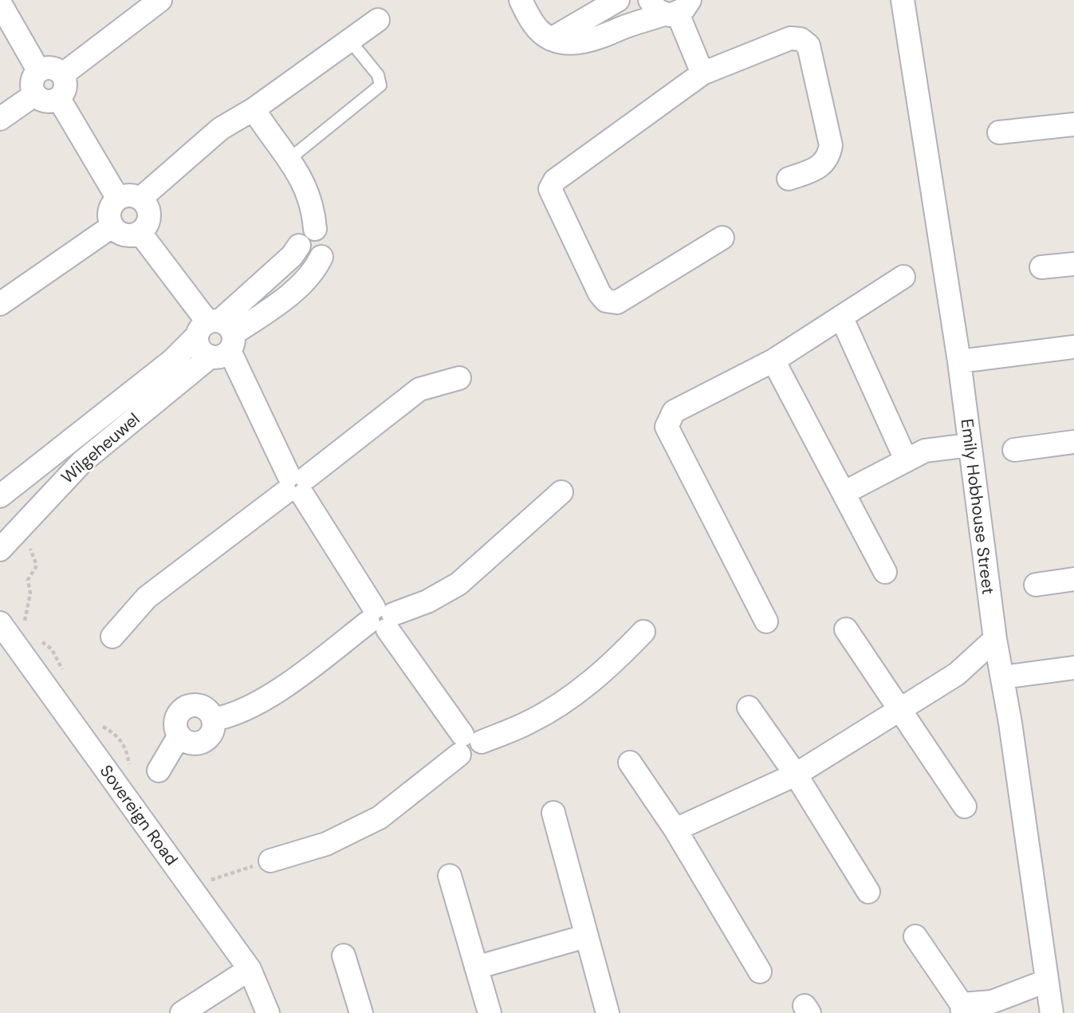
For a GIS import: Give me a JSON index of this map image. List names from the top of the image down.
{
  "streets": {
    "street": ["Wilgeheuwel", "Emily Hobhouse Street", "Sovereign Road"]
  }
}
